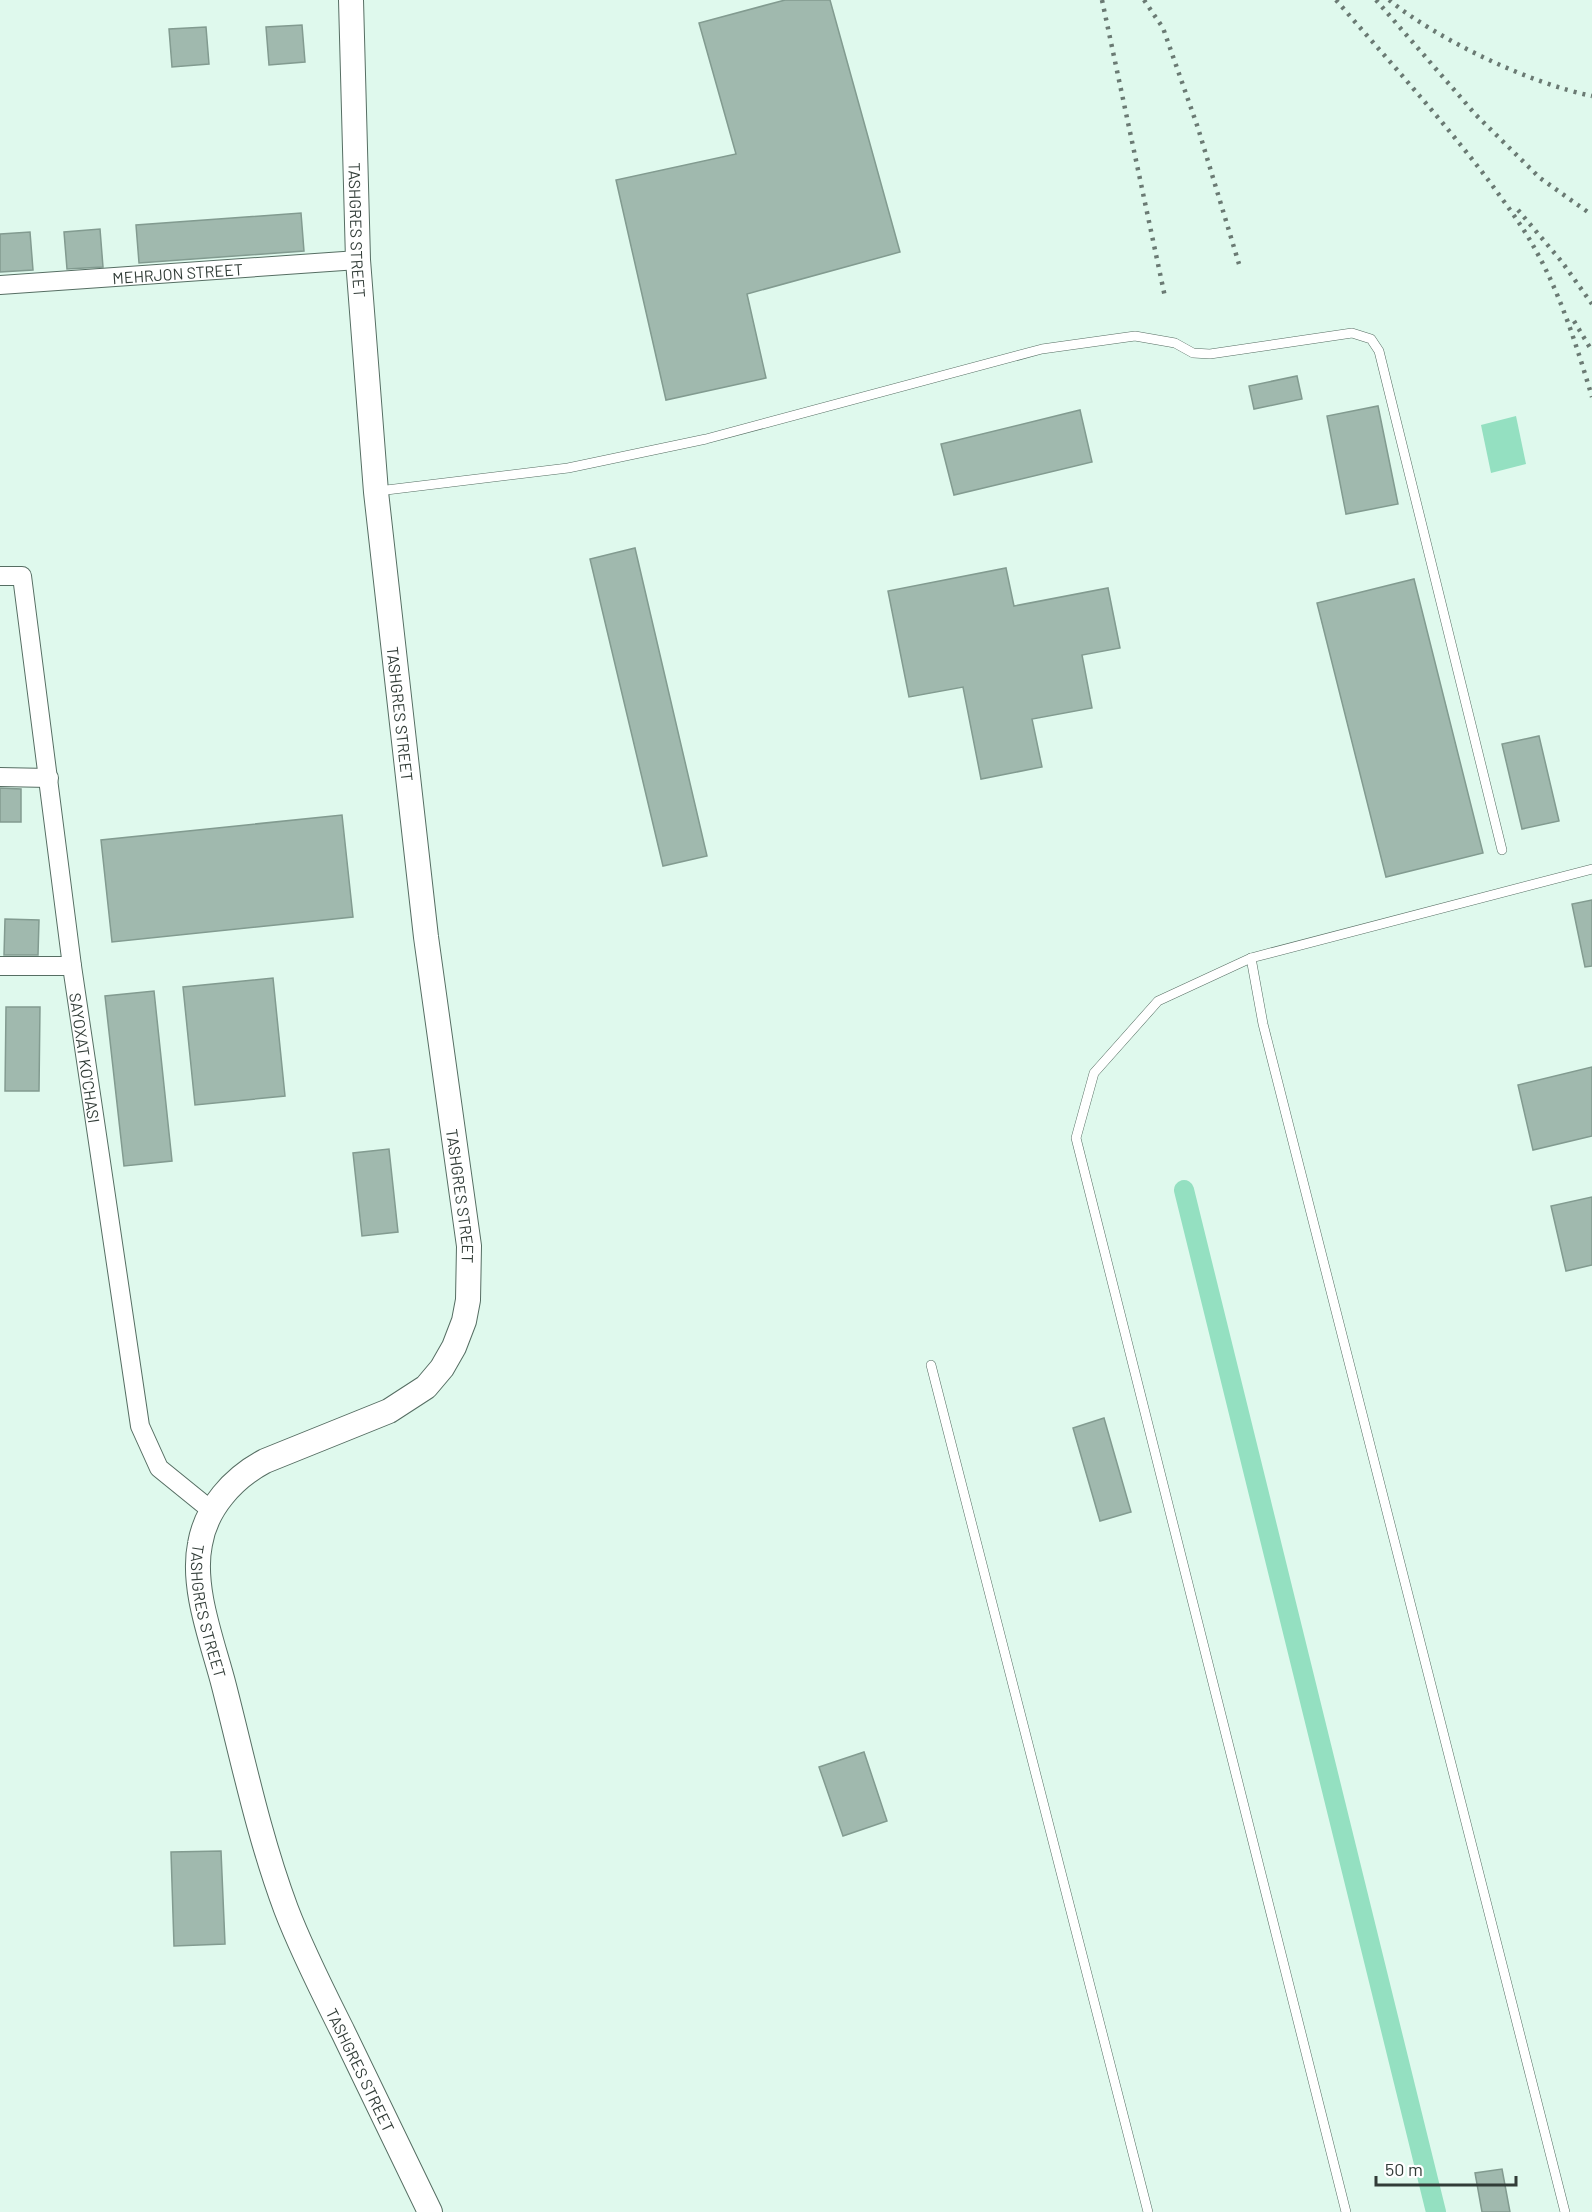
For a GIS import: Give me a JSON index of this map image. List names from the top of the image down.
{
  "streets": {
    "main road": ["TASHGRES STREET"],
    "street": ["MEHRJON STREET", "SAYOXAT KO'CHASI"]
  },
  "crossings": [
    ["TASHGRES STREET", "MEHRJON STREET"],
    ["TASHGRES STREET", "SAYOXAT KO'CHASI"]
  ],
  "scale_bar": "50 m"
}
